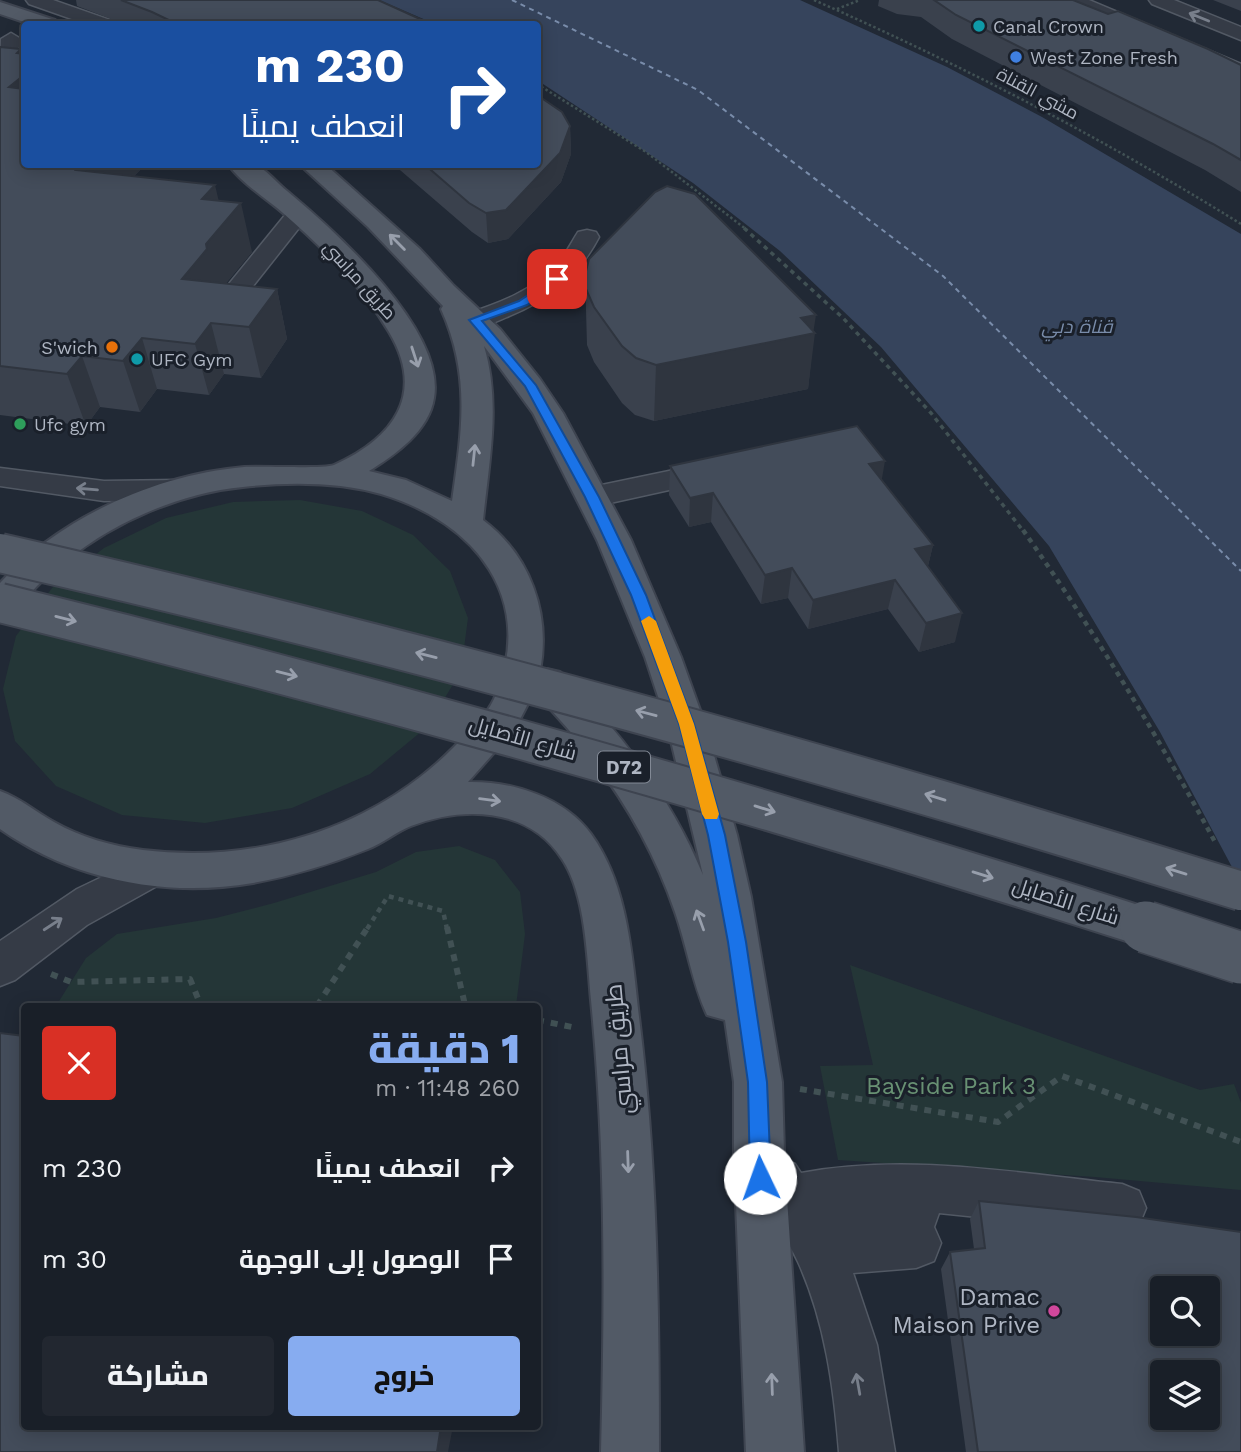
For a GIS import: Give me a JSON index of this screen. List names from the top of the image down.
{
  "streets": {
    "main road": ["طريق مراسي", "شارع الأصايل", "D72"],
    "path": ["مشي القناة"]
  },
  "water": ["قناة دبي"],
  "parks": ["Bayside Park 3"],
  "places": [
    "Canal Crown",
    "West Zone Fresh",
    "S'wich",
    "UFC Gym",
    "Ufc gym",
    "Damac Maison Prive"
  ],
  "page": {
    "turn": ["230 m", "انعطف يمينًا"],
    "heading": ["1 دقيقة", "260 m · 11:48"],
    "list": [
      {
        "name": "انعطف يمينًا",
        "value": "230 m"
      },
      {
        "name": "الوصول إلى الوجهة",
        "value": "30 m"
      }
    ],
    "buttons": ["خروج", "مشاركة"]
  }
}
